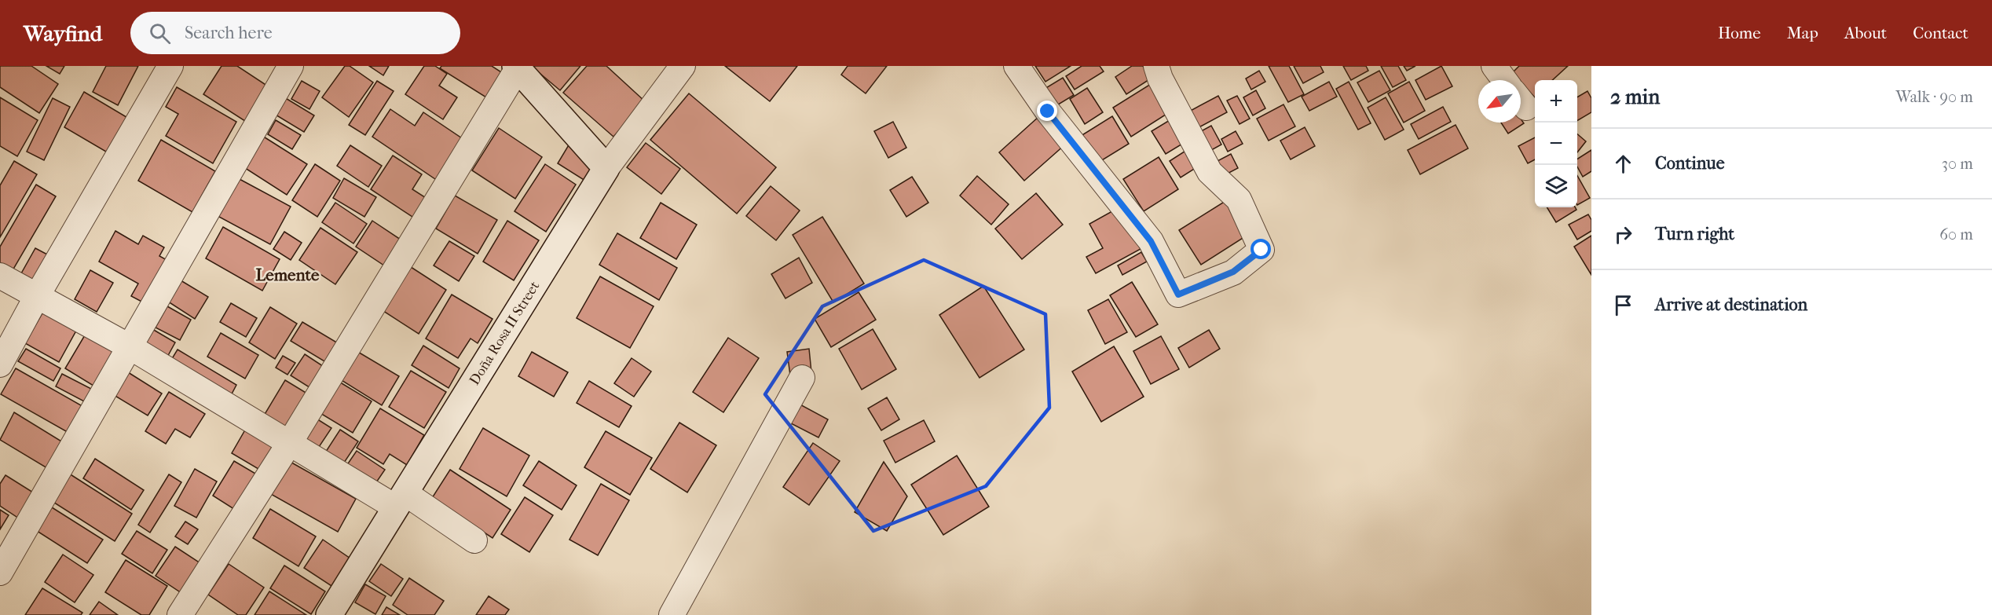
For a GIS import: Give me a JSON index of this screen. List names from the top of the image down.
{
  "streets": {
    "main road": ["Doña Rosa II Street"]
  },
  "districts": ["Lemente"],
  "north": "bottom left",
  "page": {
    "header": "Wayfind",
    "search": "Search here",
    "nav": [
      "Home",
      "Map",
      "About",
      "Contact"
    ],
    "heading": ["2 min", "Walk · 90 m"],
    "map_buttons": ["+", "−"],
    "list": [
      ["Continue", "30 m"],
      ["Turn right", "60 m"],
      "Arrive at destination"
    ]
  }
}
